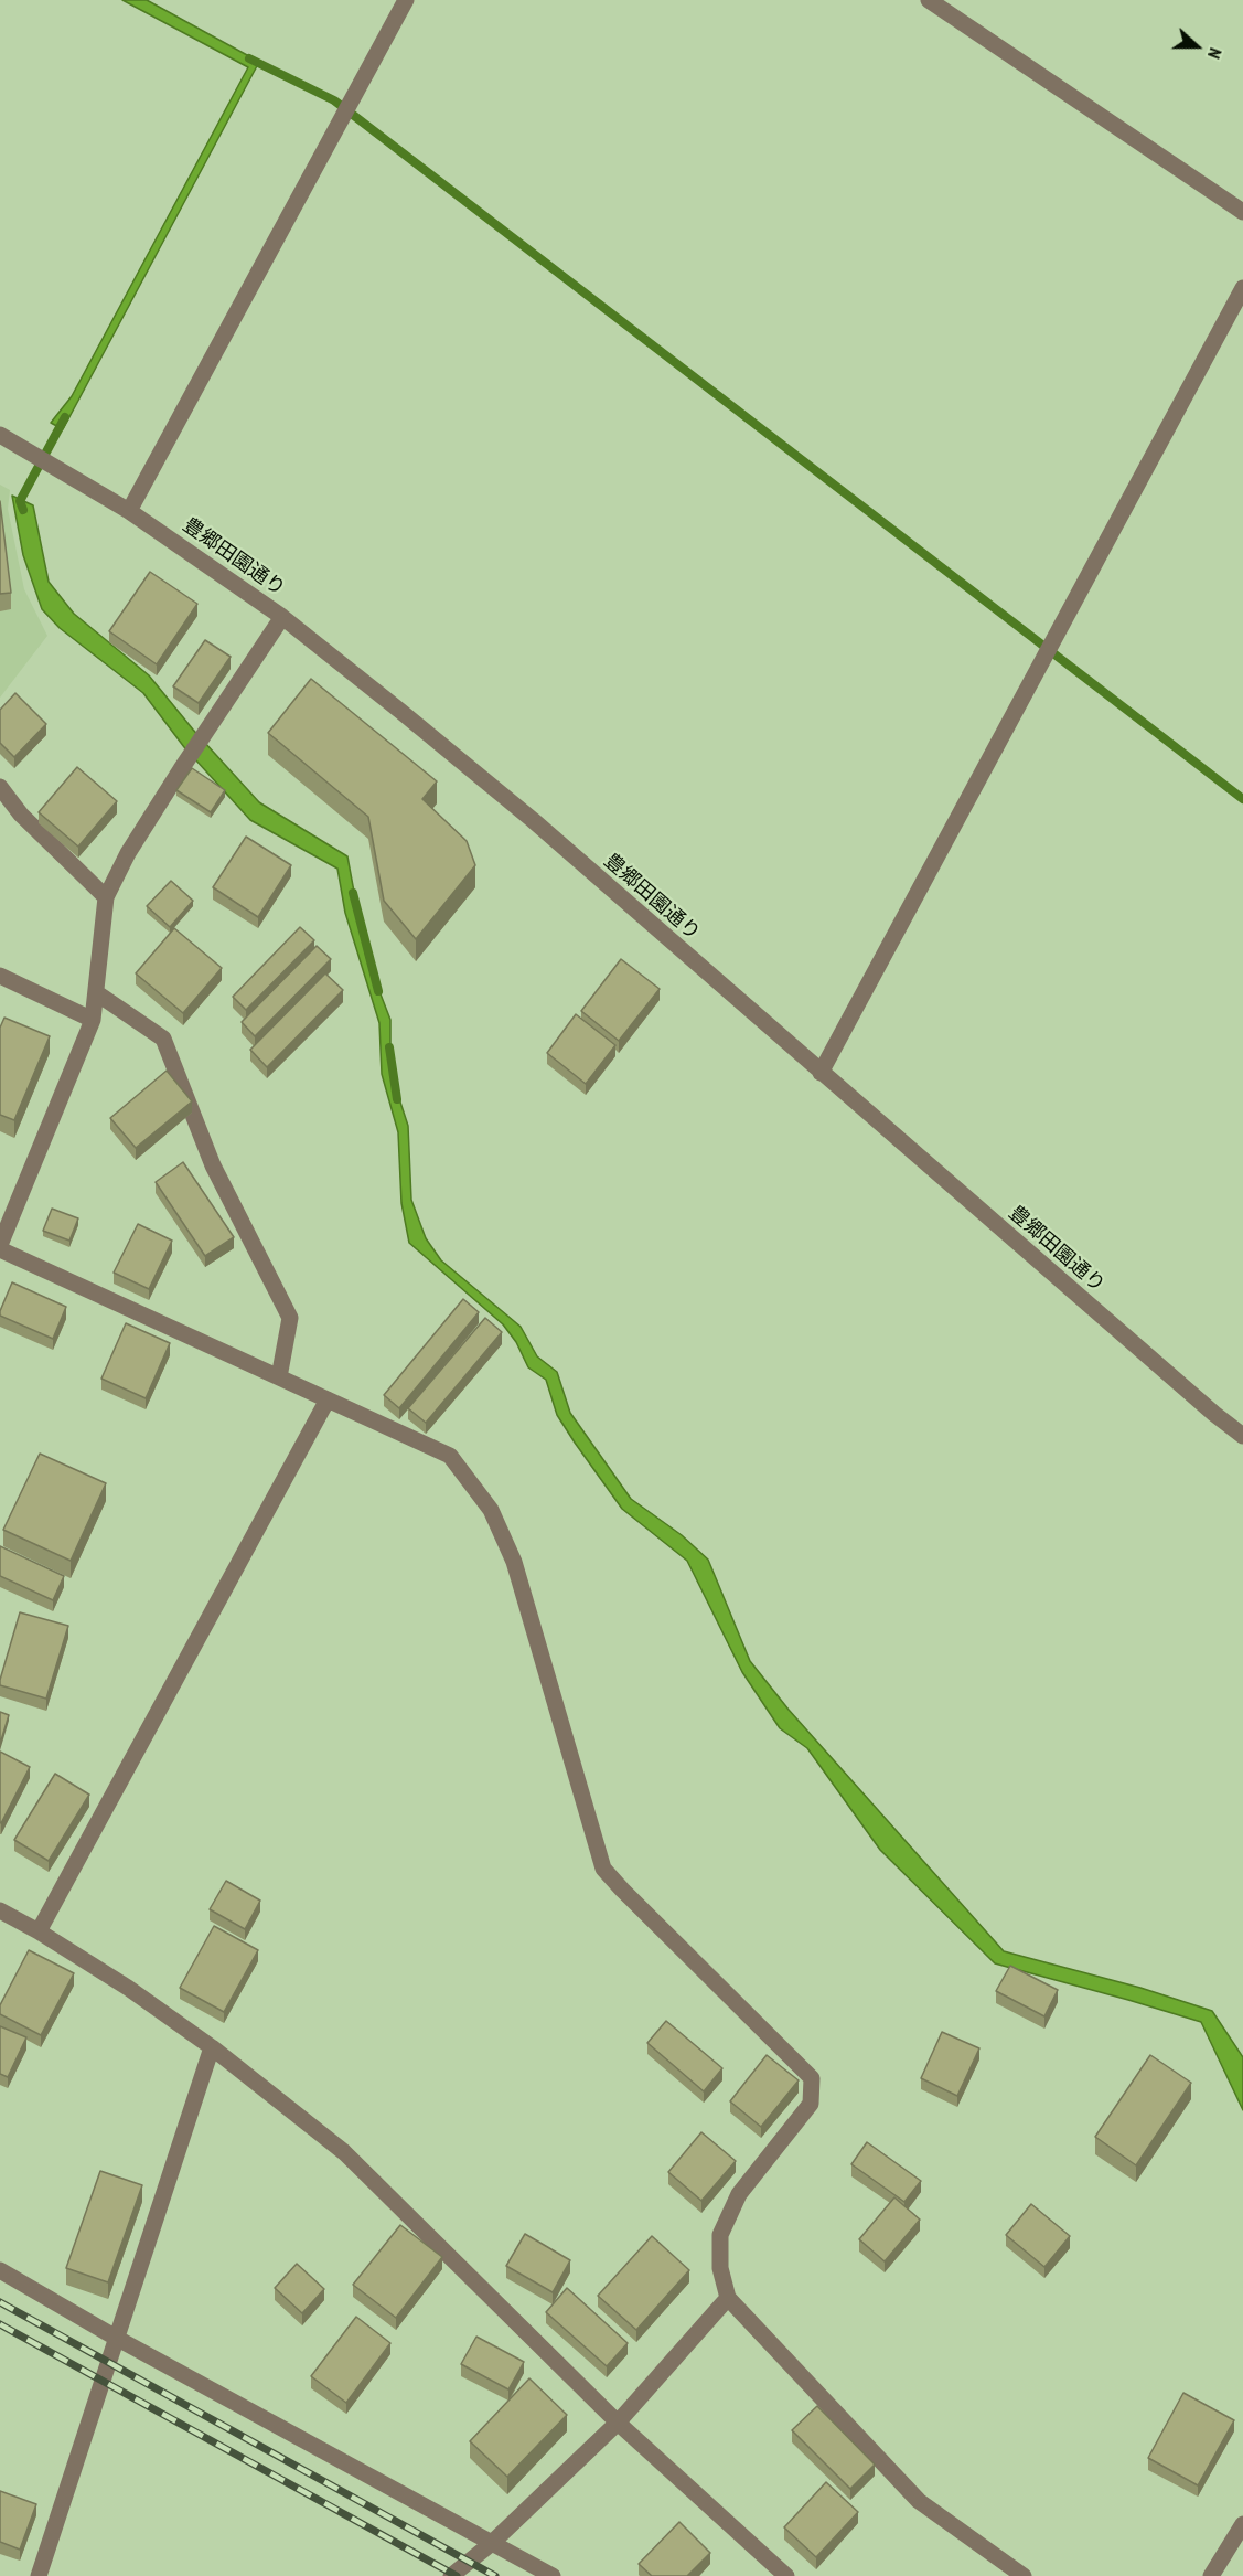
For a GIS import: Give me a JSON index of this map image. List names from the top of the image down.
{
  "streets": {
    "street": ["豊郷田園通り"]
  },
  "north": "right"
}
